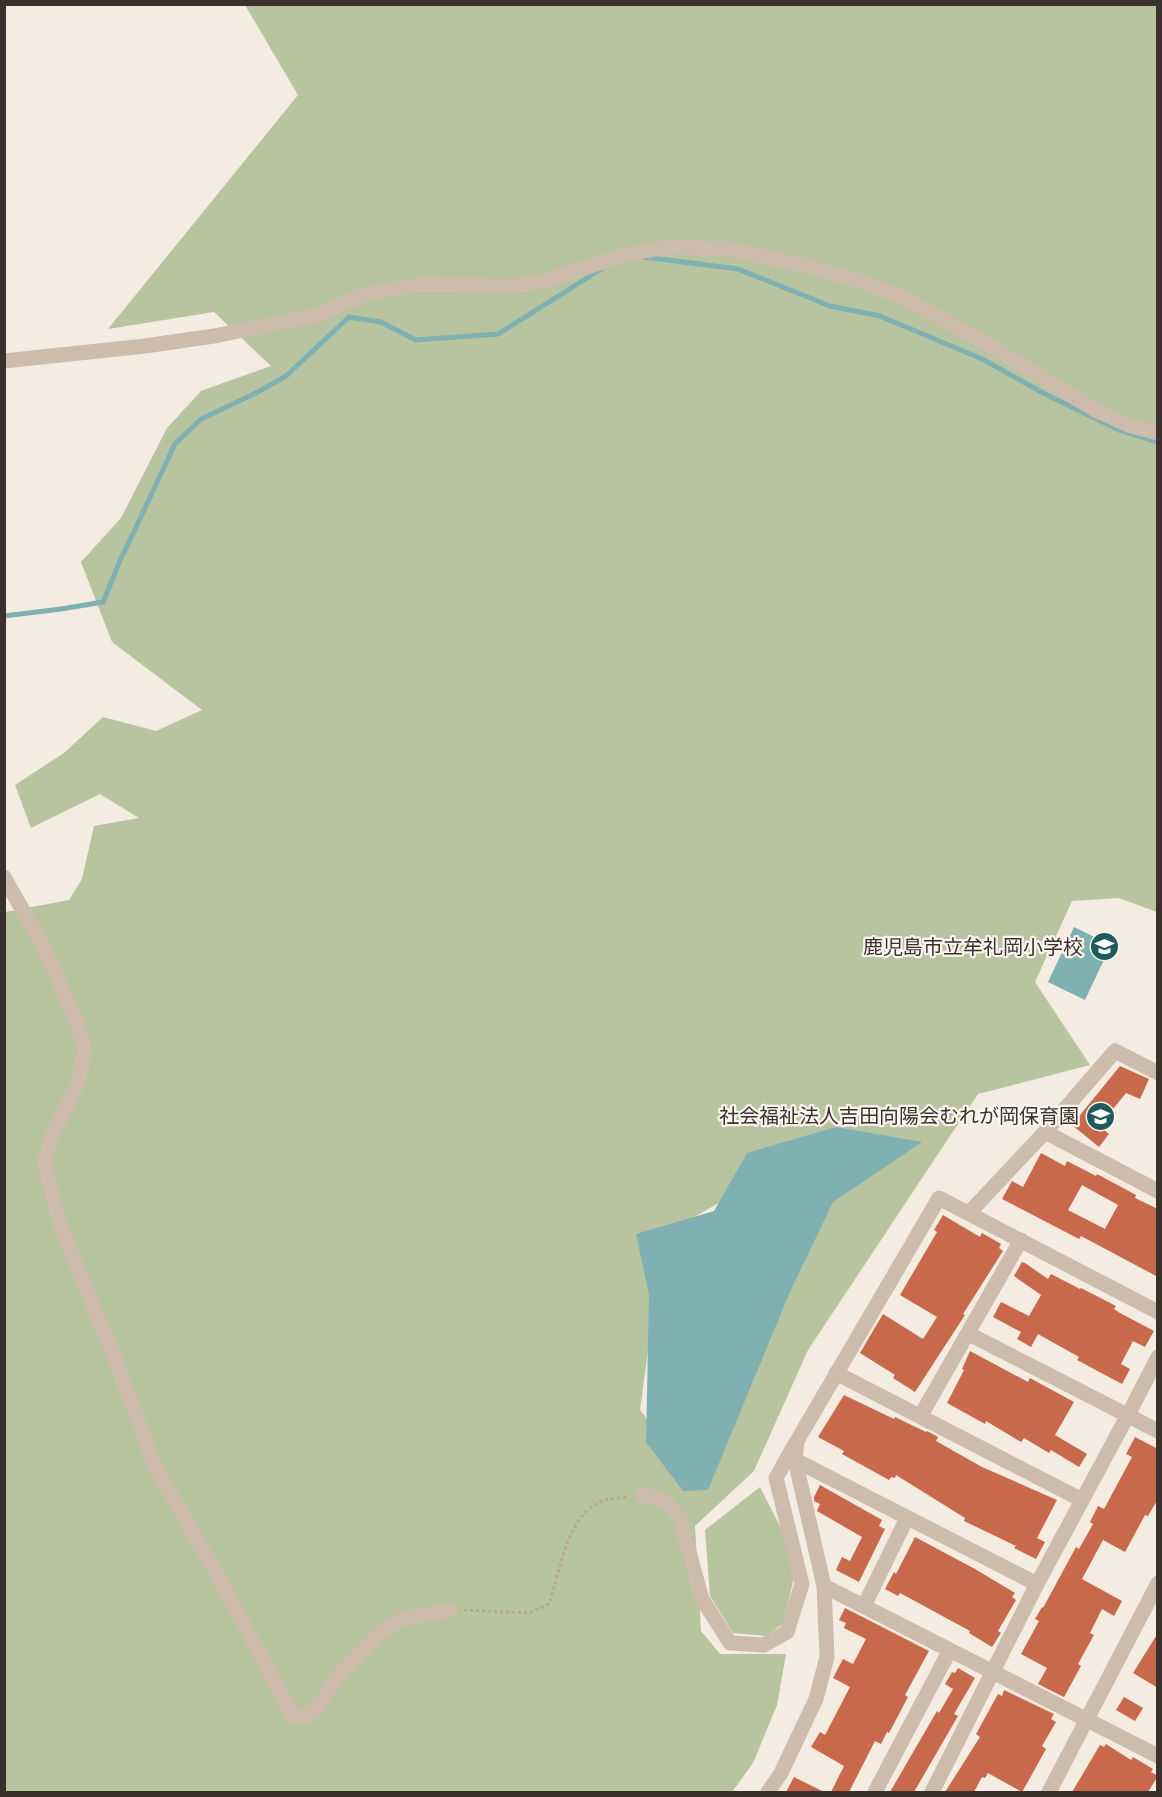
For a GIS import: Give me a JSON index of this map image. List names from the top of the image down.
{
  "places": {
    "school or university": ["鹿児島市立牟礼岡小学校", "社会福祉法人吉田向陽会むれが岡保育園"]
  }
}
